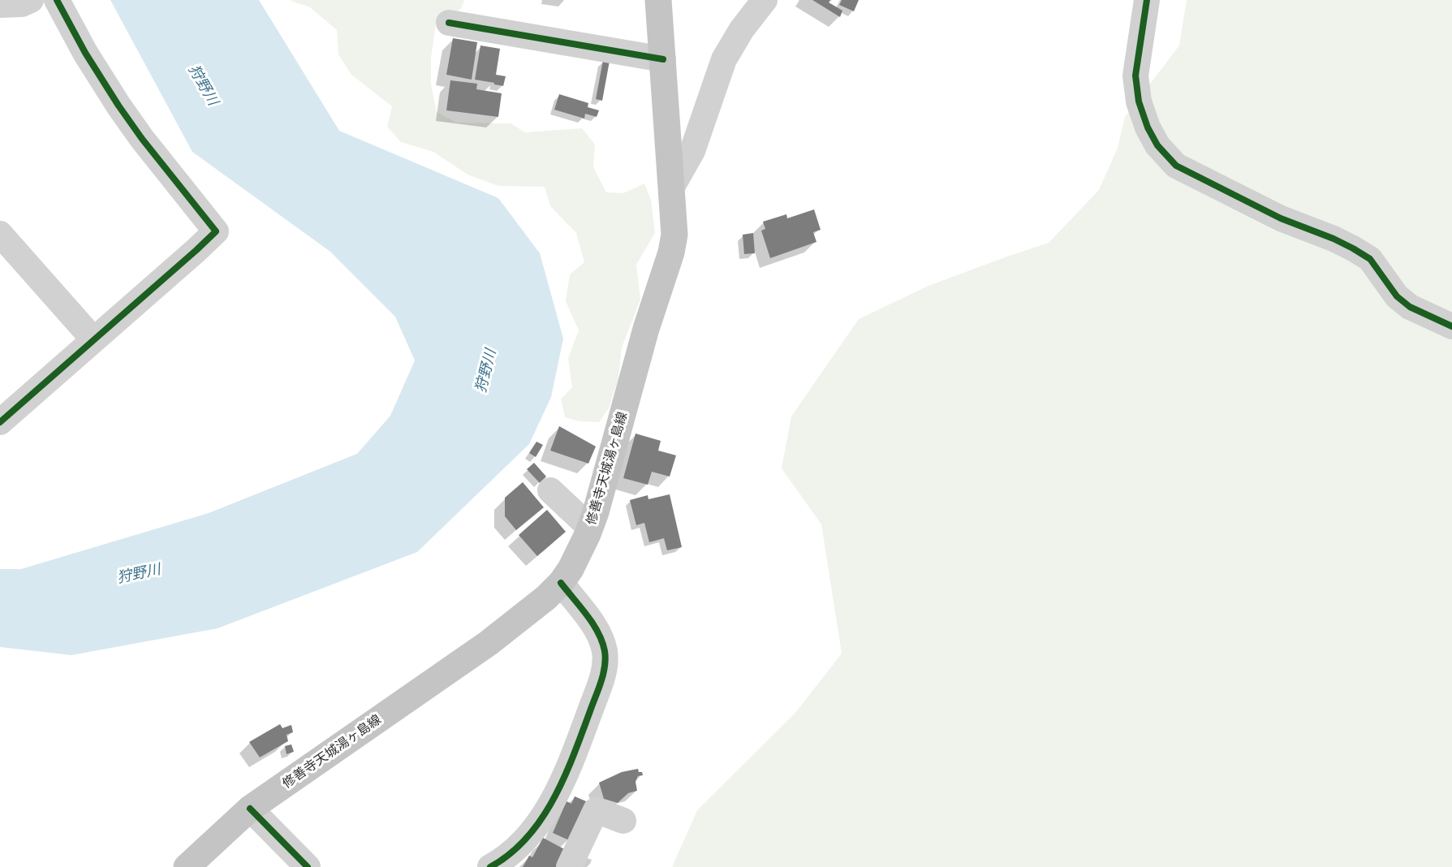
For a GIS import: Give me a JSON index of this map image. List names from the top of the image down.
{
  "streets": {
    "main road": ["修善寺天城湯ヶ島線"]
  },
  "water": ["狩野川"]
}
